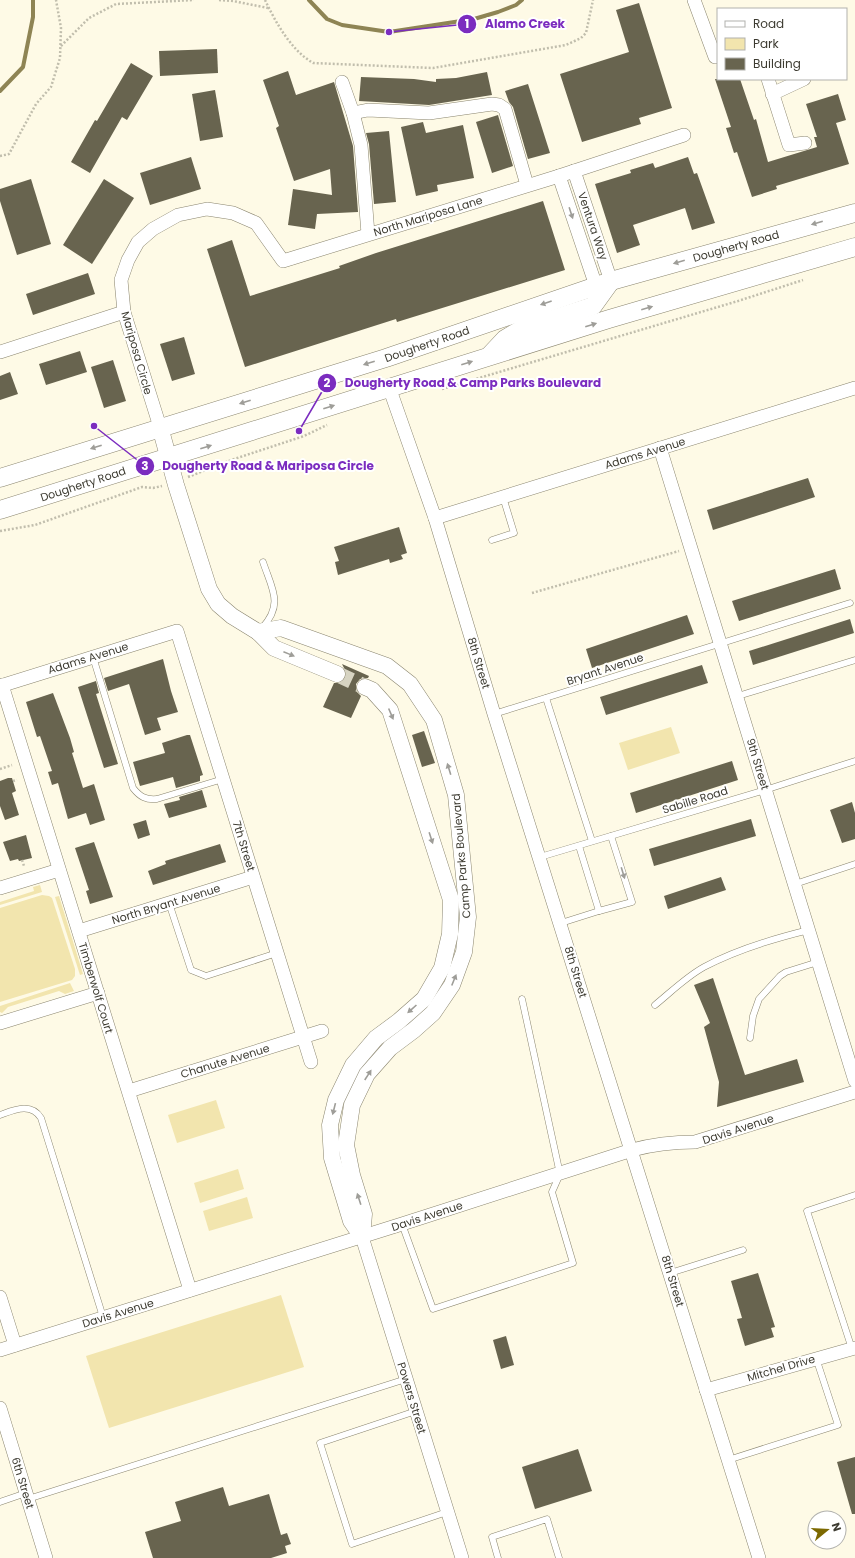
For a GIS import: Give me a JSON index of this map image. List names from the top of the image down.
{
  "streets": {
    "main road": ["Dougherty Road"],
    "street": [
      "North Mariposa Lane",
      "Ventura Way",
      "Mariposa Circle",
      "Adams Avenue",
      "8th Street",
      "9th Street",
      "7th Street",
      "Camp Parks Boulevard",
      "North Bryant Avenue",
      "Timberwolf Court",
      "Chanute Avenue",
      "Davis Avenue",
      "Mitchel Drive",
      "Powers Street",
      "6th Street"
    ],
    "lane": ["Bryant Avenue", "Sabille Road"]
  },
  "crossings": [
    ["North Mariposa Lane", "Ventura Way"],
    ["North Mariposa Lane", "Mariposa Circle"],
    ["Ventura Way", "Dougherty Road"],
    ["Dougherty Road", "Mariposa Circle"],
    ["Dougherty Road", "8th Street"],
    ["Adams Avenue", "8th Street"],
    ["Adams Avenue", "9th Street"],
    ["Adams Avenue", "7th Street"],
    ["Adams Avenue", "Timberwolf Court"],
    ["8th Street", "Bryant Avenue"],
    ["8th Street", "Sabille Road"],
    ["8th Street", "Davis Avenue"],
    ["8th Street", "Mitchel Drive"],
    ["Bryant Avenue", "9th Street"],
    ["9th Street", "Sabille Road"],
    ["7th Street", "North Bryant Avenue"],
    ["7th Street", "Chanute Avenue"],
    ["Camp Parks Boulevard", "Davis Avenue"],
    ["Camp Parks Boulevard", "Powers Street"],
    ["North Bryant Avenue", "Timberwolf Court"],
    ["Timberwolf Court", "Chanute Avenue"],
    ["Timberwolf Court", "Davis Avenue"],
    ["Davis Avenue", "Powers Street"]
  ],
  "places": ["Alamo Creek", "Dougherty Road & Mariposa Circle", "Dougherty Road & Camp Parks Boulevard"],
  "legend": ["Road", "Park", "Building"],
  "north": "right"
}
